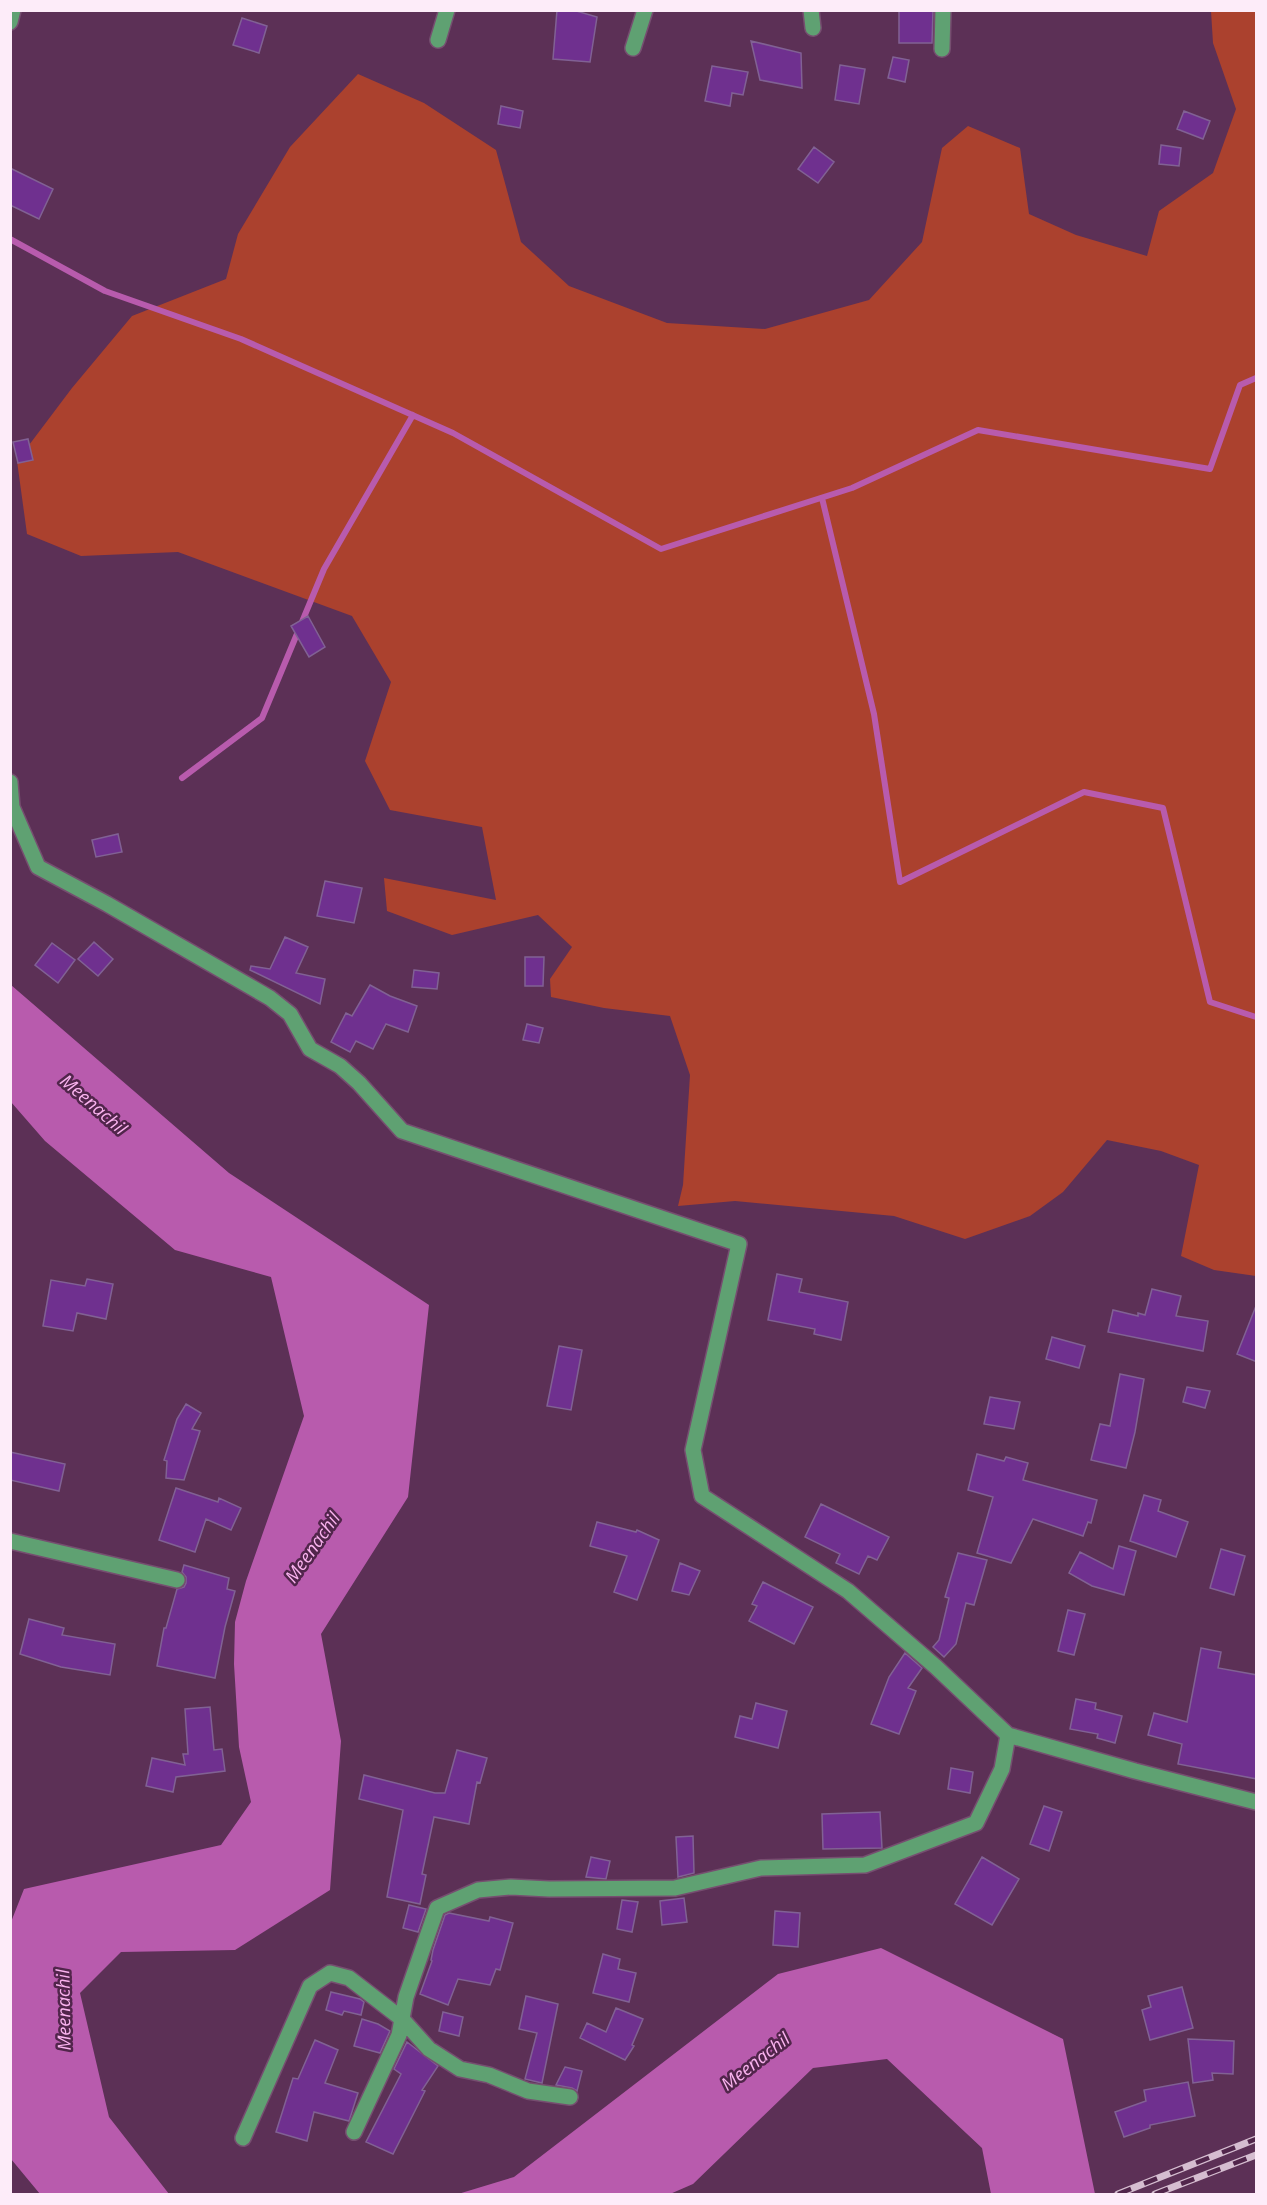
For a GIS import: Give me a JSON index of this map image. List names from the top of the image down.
{
  "water": ["Meenachil"]
}
